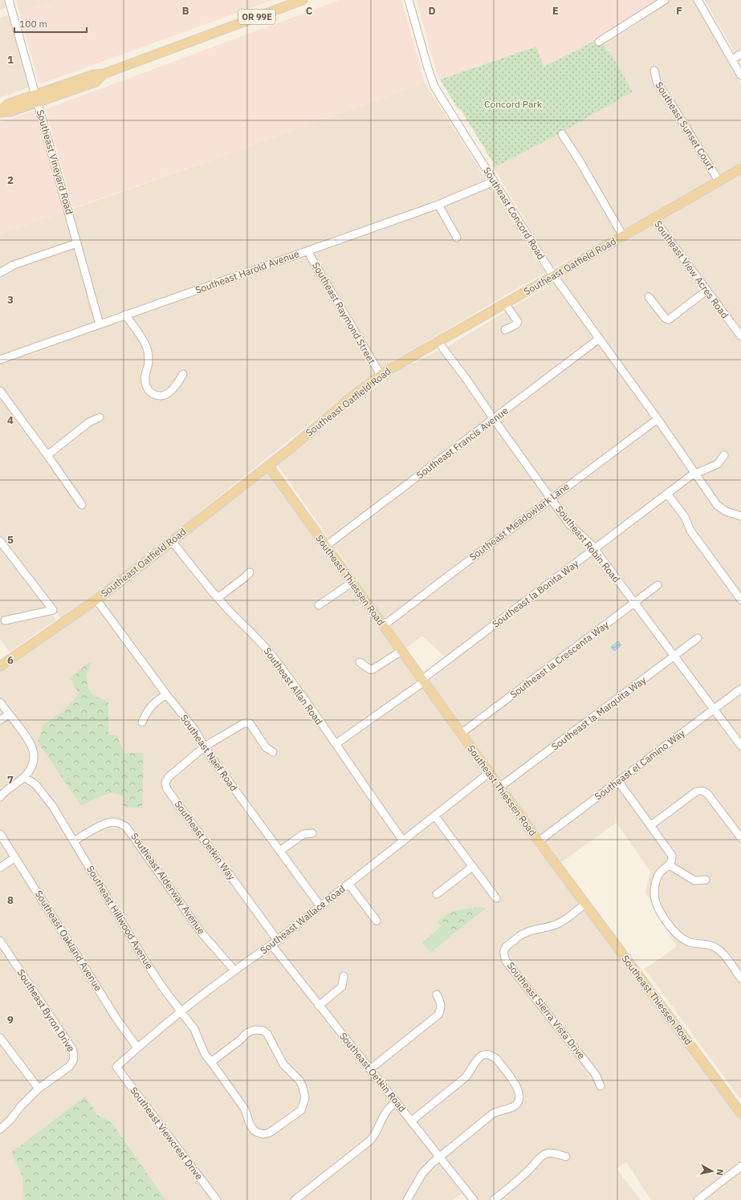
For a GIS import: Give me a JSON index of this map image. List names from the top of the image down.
{
  "streets": {
    "main road": ["OR 99E", "Southeast Oatfield Road", "Southeast Thiessen Road"],
    "street": [
      "Southeast Sunset Court",
      "Southeast Vineyard Road",
      "Southeast Concord Road",
      "Southeast View Acres Road",
      "Southeast Harold Avenue",
      "Southeast Raymond Street",
      "Southeast Francis Avenue",
      "Southeast Meadowlark Lane",
      "Southeast Robin Road",
      "Southeast la Bonita Way",
      "Southeast la Crescenta Way",
      "Southeast Allan Road",
      "Southeast la Marquita Way",
      "Southeast Naef Road",
      "Southeast el Camino Way",
      "Southeast Oetkin Way",
      "Southeast Alderway Avenue",
      "Southeast Hillwood Avenue",
      "Southeast Wallace Road",
      "Southeast Oakland Avenue",
      "Southeast Byron Drive",
      "Southeast Sierra Vista Drive",
      "Southeast Oetkin Road",
      "Southeast Viewcrest Drive"
    ]
  },
  "crossings": [
    ["OR 99E", "Southeast Vineyard Road"],
    ["Southeast Sunset Court", "Southeast Oatfield Road"],
    ["Southeast Vineyard Road", "Southeast Harold Avenue"],
    ["Southeast Concord Road", "Southeast Oatfield Road"],
    ["Southeast Concord Road", "Southeast Harold Avenue"],
    ["Southeast Concord Road", "Southeast Francis Avenue"],
    ["Southeast Concord Road", "Southeast Meadowlark Lane"],
    ["Southeast Concord Road", "Southeast la Bonita Way"],
    ["Southeast Oatfield Road", "Southeast View Acres Road"],
    ["Southeast Oatfield Road", "Southeast Raymond Street"],
    ["Southeast Oatfield Road", "Southeast Robin Road"],
    ["Southeast Oatfield Road", "Southeast Thiessen Road"],
    ["Southeast Oatfield Road", "Southeast Allan Road"],
    ["Southeast Oatfield Road", "Southeast Naef Road"],
    ["Southeast Harold Avenue", "Southeast Raymond Street"],
    ["Southeast Francis Avenue", "Southeast Robin Road"],
    ["Southeast Francis Avenue", "Southeast Thiessen Road"],
    ["Southeast Meadowlark Lane", "Southeast Robin Road"],
    ["Southeast Meadowlark Lane", "Southeast Thiessen Road"],
    ["Southeast Robin Road", "Southeast la Bonita Way"],
    ["Southeast Robin Road", "Southeast la Crescenta Way"],
    ["Southeast Robin Road", "Southeast la Marquita Way"],
    ["Southeast Robin Road", "Southeast el Camino Way"],
    ["Southeast Thiessen Road", "Southeast la Bonita Way"],
    ["Southeast Thiessen Road", "Southeast la Crescenta Way"],
    ["Southeast Thiessen Road", "Southeast la Marquita Way"],
    ["Southeast Thiessen Road", "Southeast el Camino Way"],
    ["Southeast Thiessen Road", "Southeast Wallace Road"],
    ["Southeast Thiessen Road", "Southeast Sierra Vista Drive"],
    ["Southeast la Bonita Way", "Southeast Allan Road"],
    ["Southeast Allan Road", "Southeast Wallace Road"],
    ["Southeast Naef Road", "Southeast Oetkin Way"],
    ["Southeast Naef Road", "Southeast Wallace Road"],
    ["Southeast Oetkin Way", "Southeast Wallace Road"],
    ["Southeast Oetkin Way", "Southeast Oetkin Road"],
    ["Southeast Alderway Avenue", "Southeast Hillwood Avenue"],
    ["Southeast Alderway Avenue", "Southeast Wallace Road"],
    ["Southeast Hillwood Avenue", "Southeast Wallace Road"],
    ["Southeast Wallace Road", "Southeast Oakland Avenue"],
    ["Southeast Wallace Road", "Southeast Oetkin Road"],
    ["Southeast Wallace Road", "Southeast Viewcrest Drive"]
  ],
  "parks": ["Concord Park"],
  "scale_bar": "100 m",
  "north": "right",
  "grid": {
    "columns": [
      "B",
      "C",
      "D",
      "E",
      "F"
    ],
    "rows": [
      "1",
      "2",
      "3",
      "4",
      "5",
      "6",
      "7",
      "8",
      "9"
    ]
  }
}
